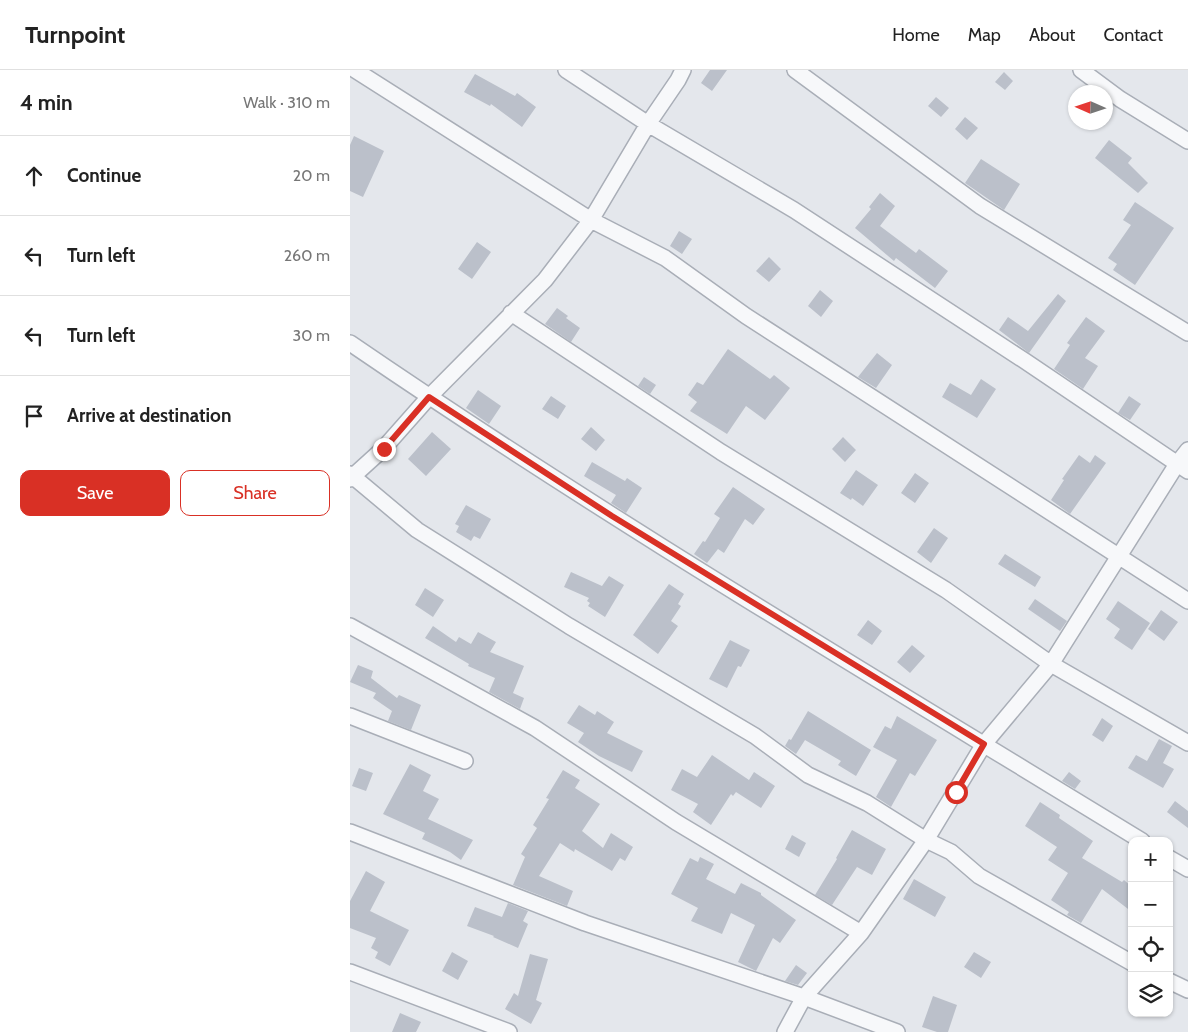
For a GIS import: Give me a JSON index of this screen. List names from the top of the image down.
{
  "north": "left",
  "page": {
    "header": "Turnpoint",
    "nav": [
      "Home",
      "Map",
      "About",
      "Contact"
    ],
    "heading": ["4 min", "Walk · 310 m"],
    "list": [
      ["Continue", "20 m"],
      ["Turn left", "260 m"],
      ["Turn left", "30 m"],
      "Arrive at destination"
    ],
    "buttons": ["Save", "Share"],
    "map_buttons": ["+", "−"]
  }
}
